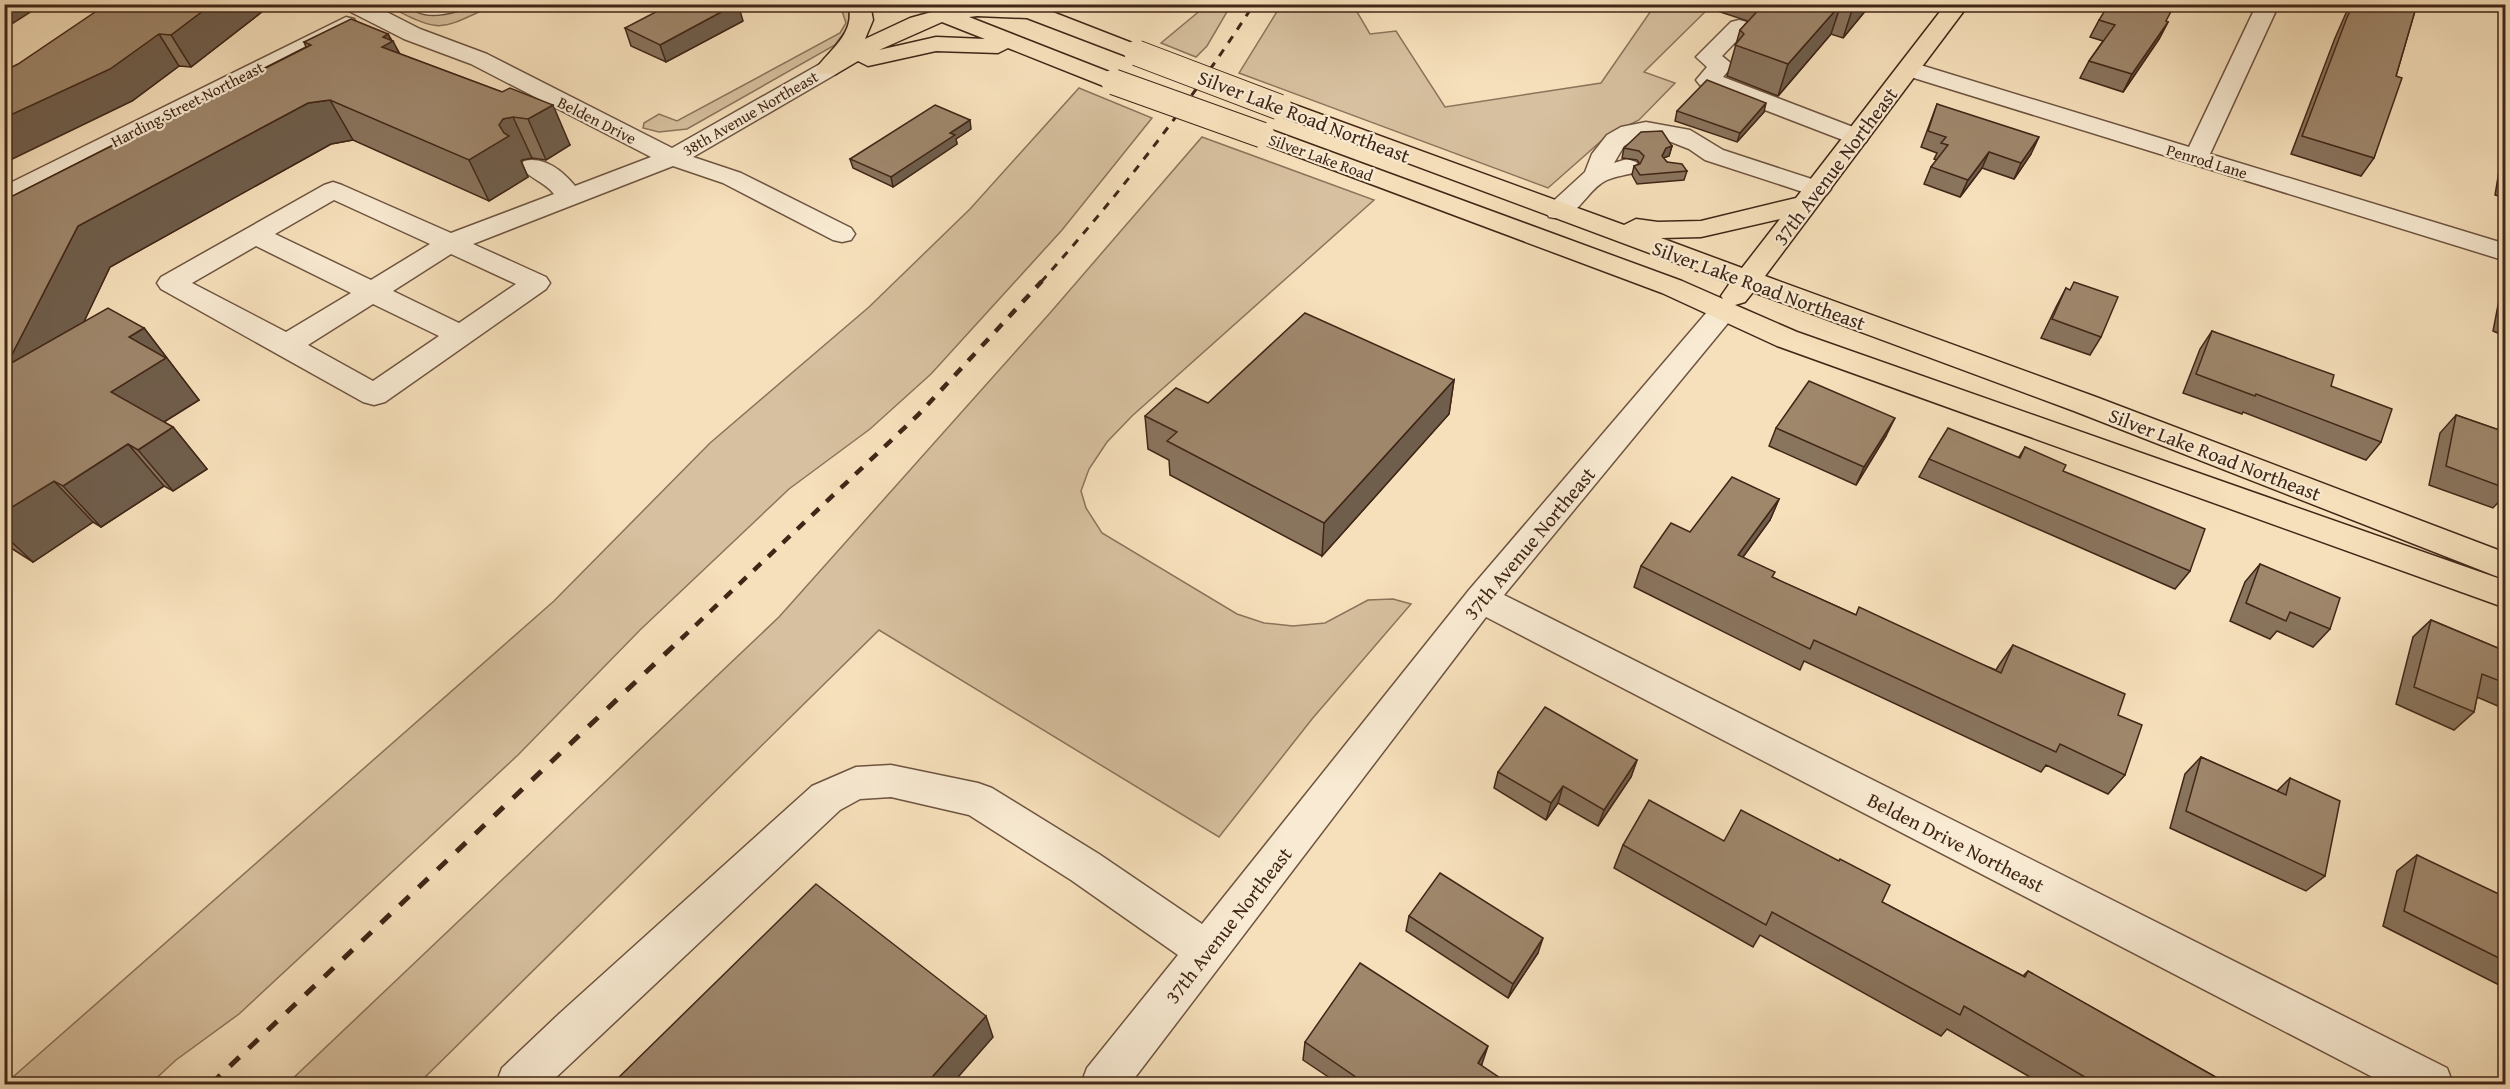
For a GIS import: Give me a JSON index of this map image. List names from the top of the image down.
{
  "streets": {
    "main road": ["Silver Lake Road Northeast", "Silver Lake Road", "37th Avenue Northeast"],
    "street": [
      "Harding Street Northeast",
      "38th Avenue Northeast",
      "Belden Drive",
      "Penrod Lane",
      "Belden Drive Northeast"
    ]
  },
  "crossings": [
    ["Harding Street Northeast", "Belden Drive"],
    ["38th Avenue Northeast", "Silver Lake Road Northeast"],
    ["38th Avenue Northeast", "Belden Drive"],
    ["Silver Lake Road Northeast", "Silver Lake Road"],
    ["Silver Lake Road Northeast", "37th Avenue Northeast"],
    ["Silver Lake Road", "37th Avenue Northeast"],
    ["Penrod Lane", "37th Avenue Northeast"],
    ["37th Avenue Northeast", "Belden Drive Northeast"]
  ]
}
